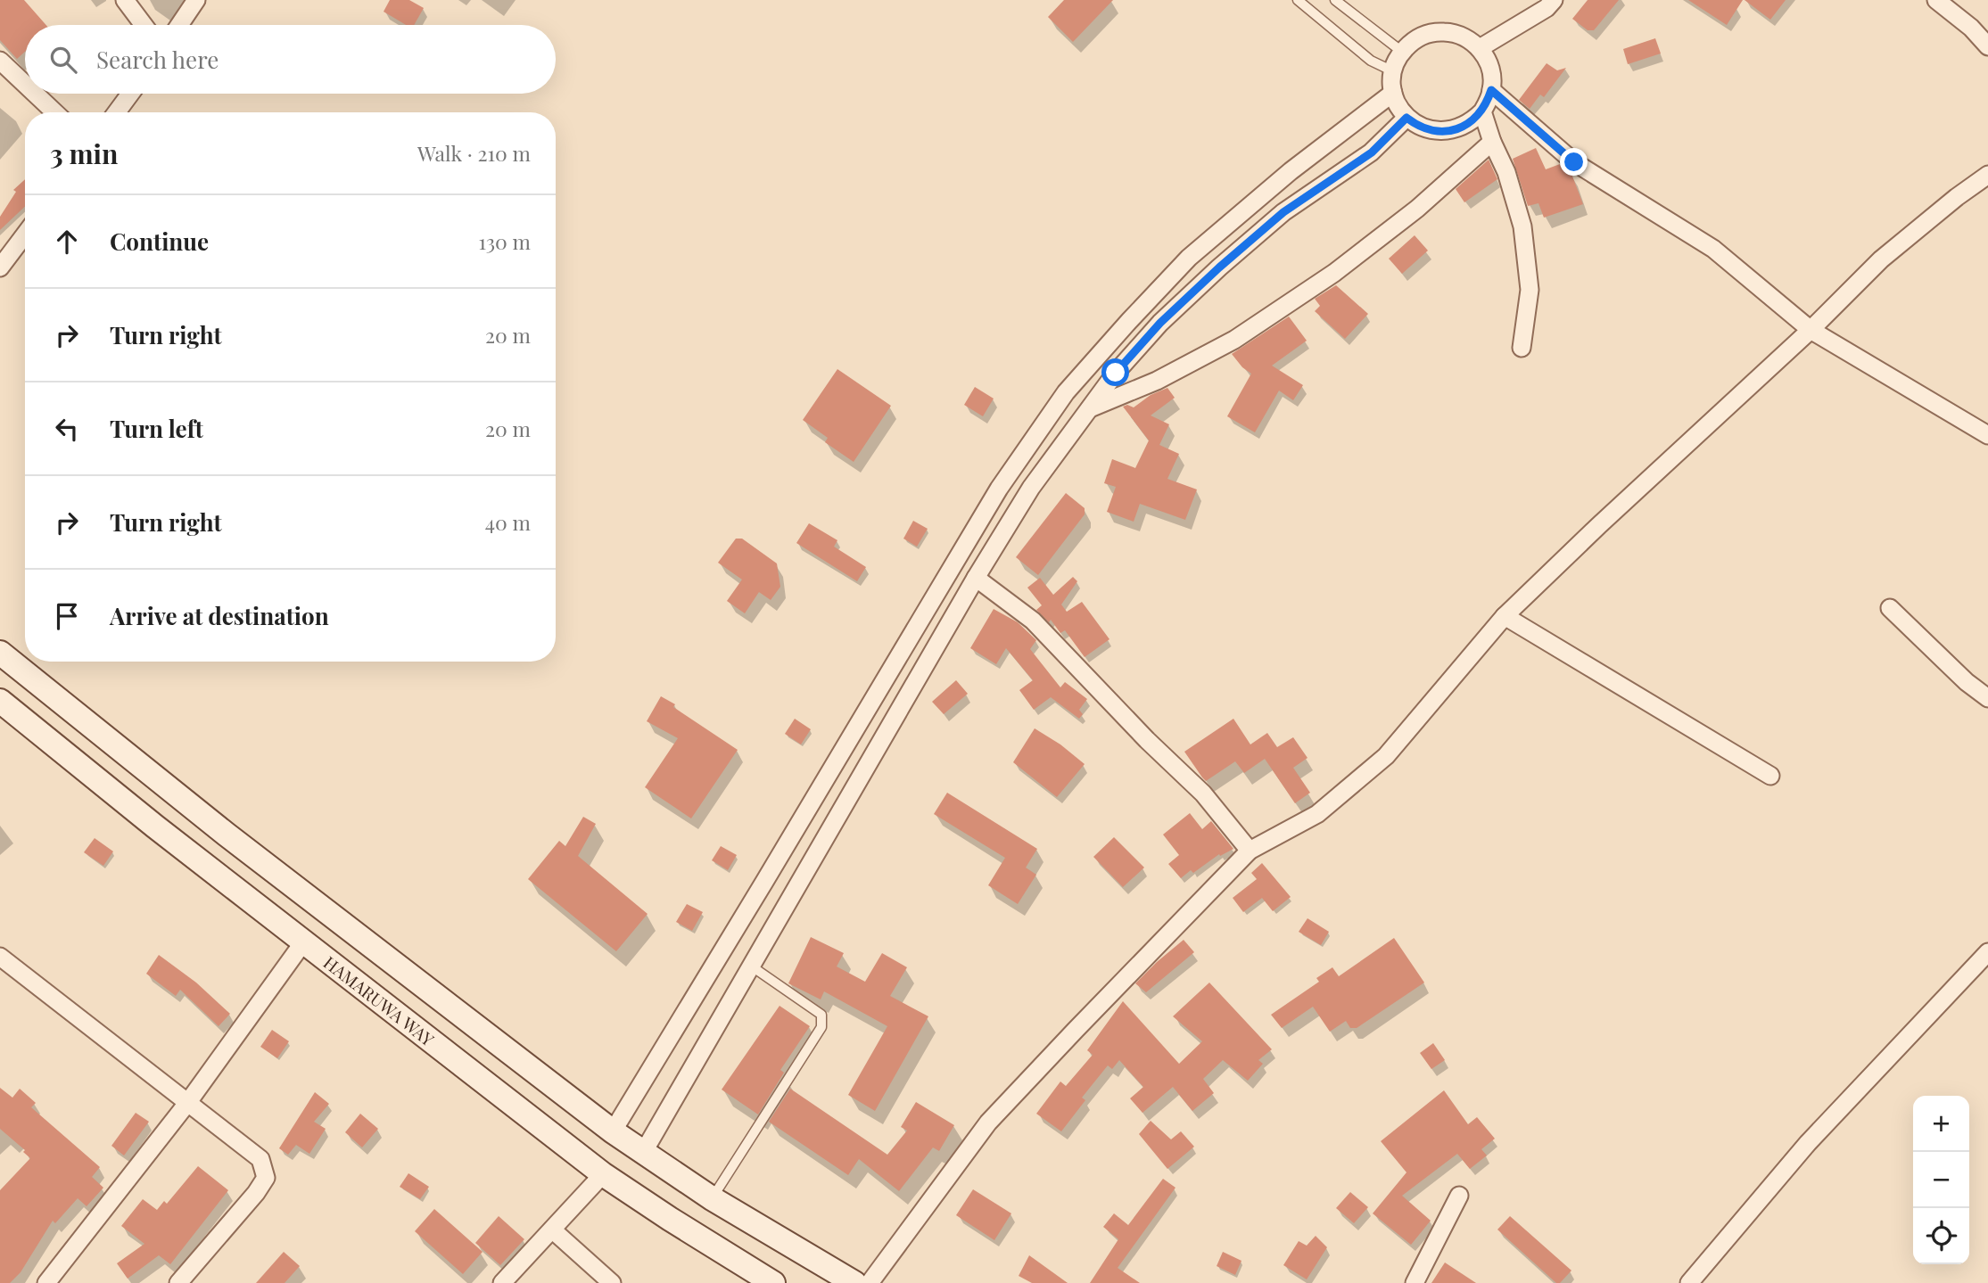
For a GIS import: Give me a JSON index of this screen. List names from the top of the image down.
{
  "streets": {
    "main road": ["HAMARUWA WAY"]
  },
  "page": {
    "search": "Search here",
    "heading": ["3 min", "Walk · 210 m"],
    "list": [
      ["Continue", "130 m"],
      ["Turn right", "20 m"],
      ["Turn left", "20 m"],
      ["Turn right", "40 m"],
      "Arrive at destination"
    ],
    "map_buttons": ["+", "−"]
  }
}
